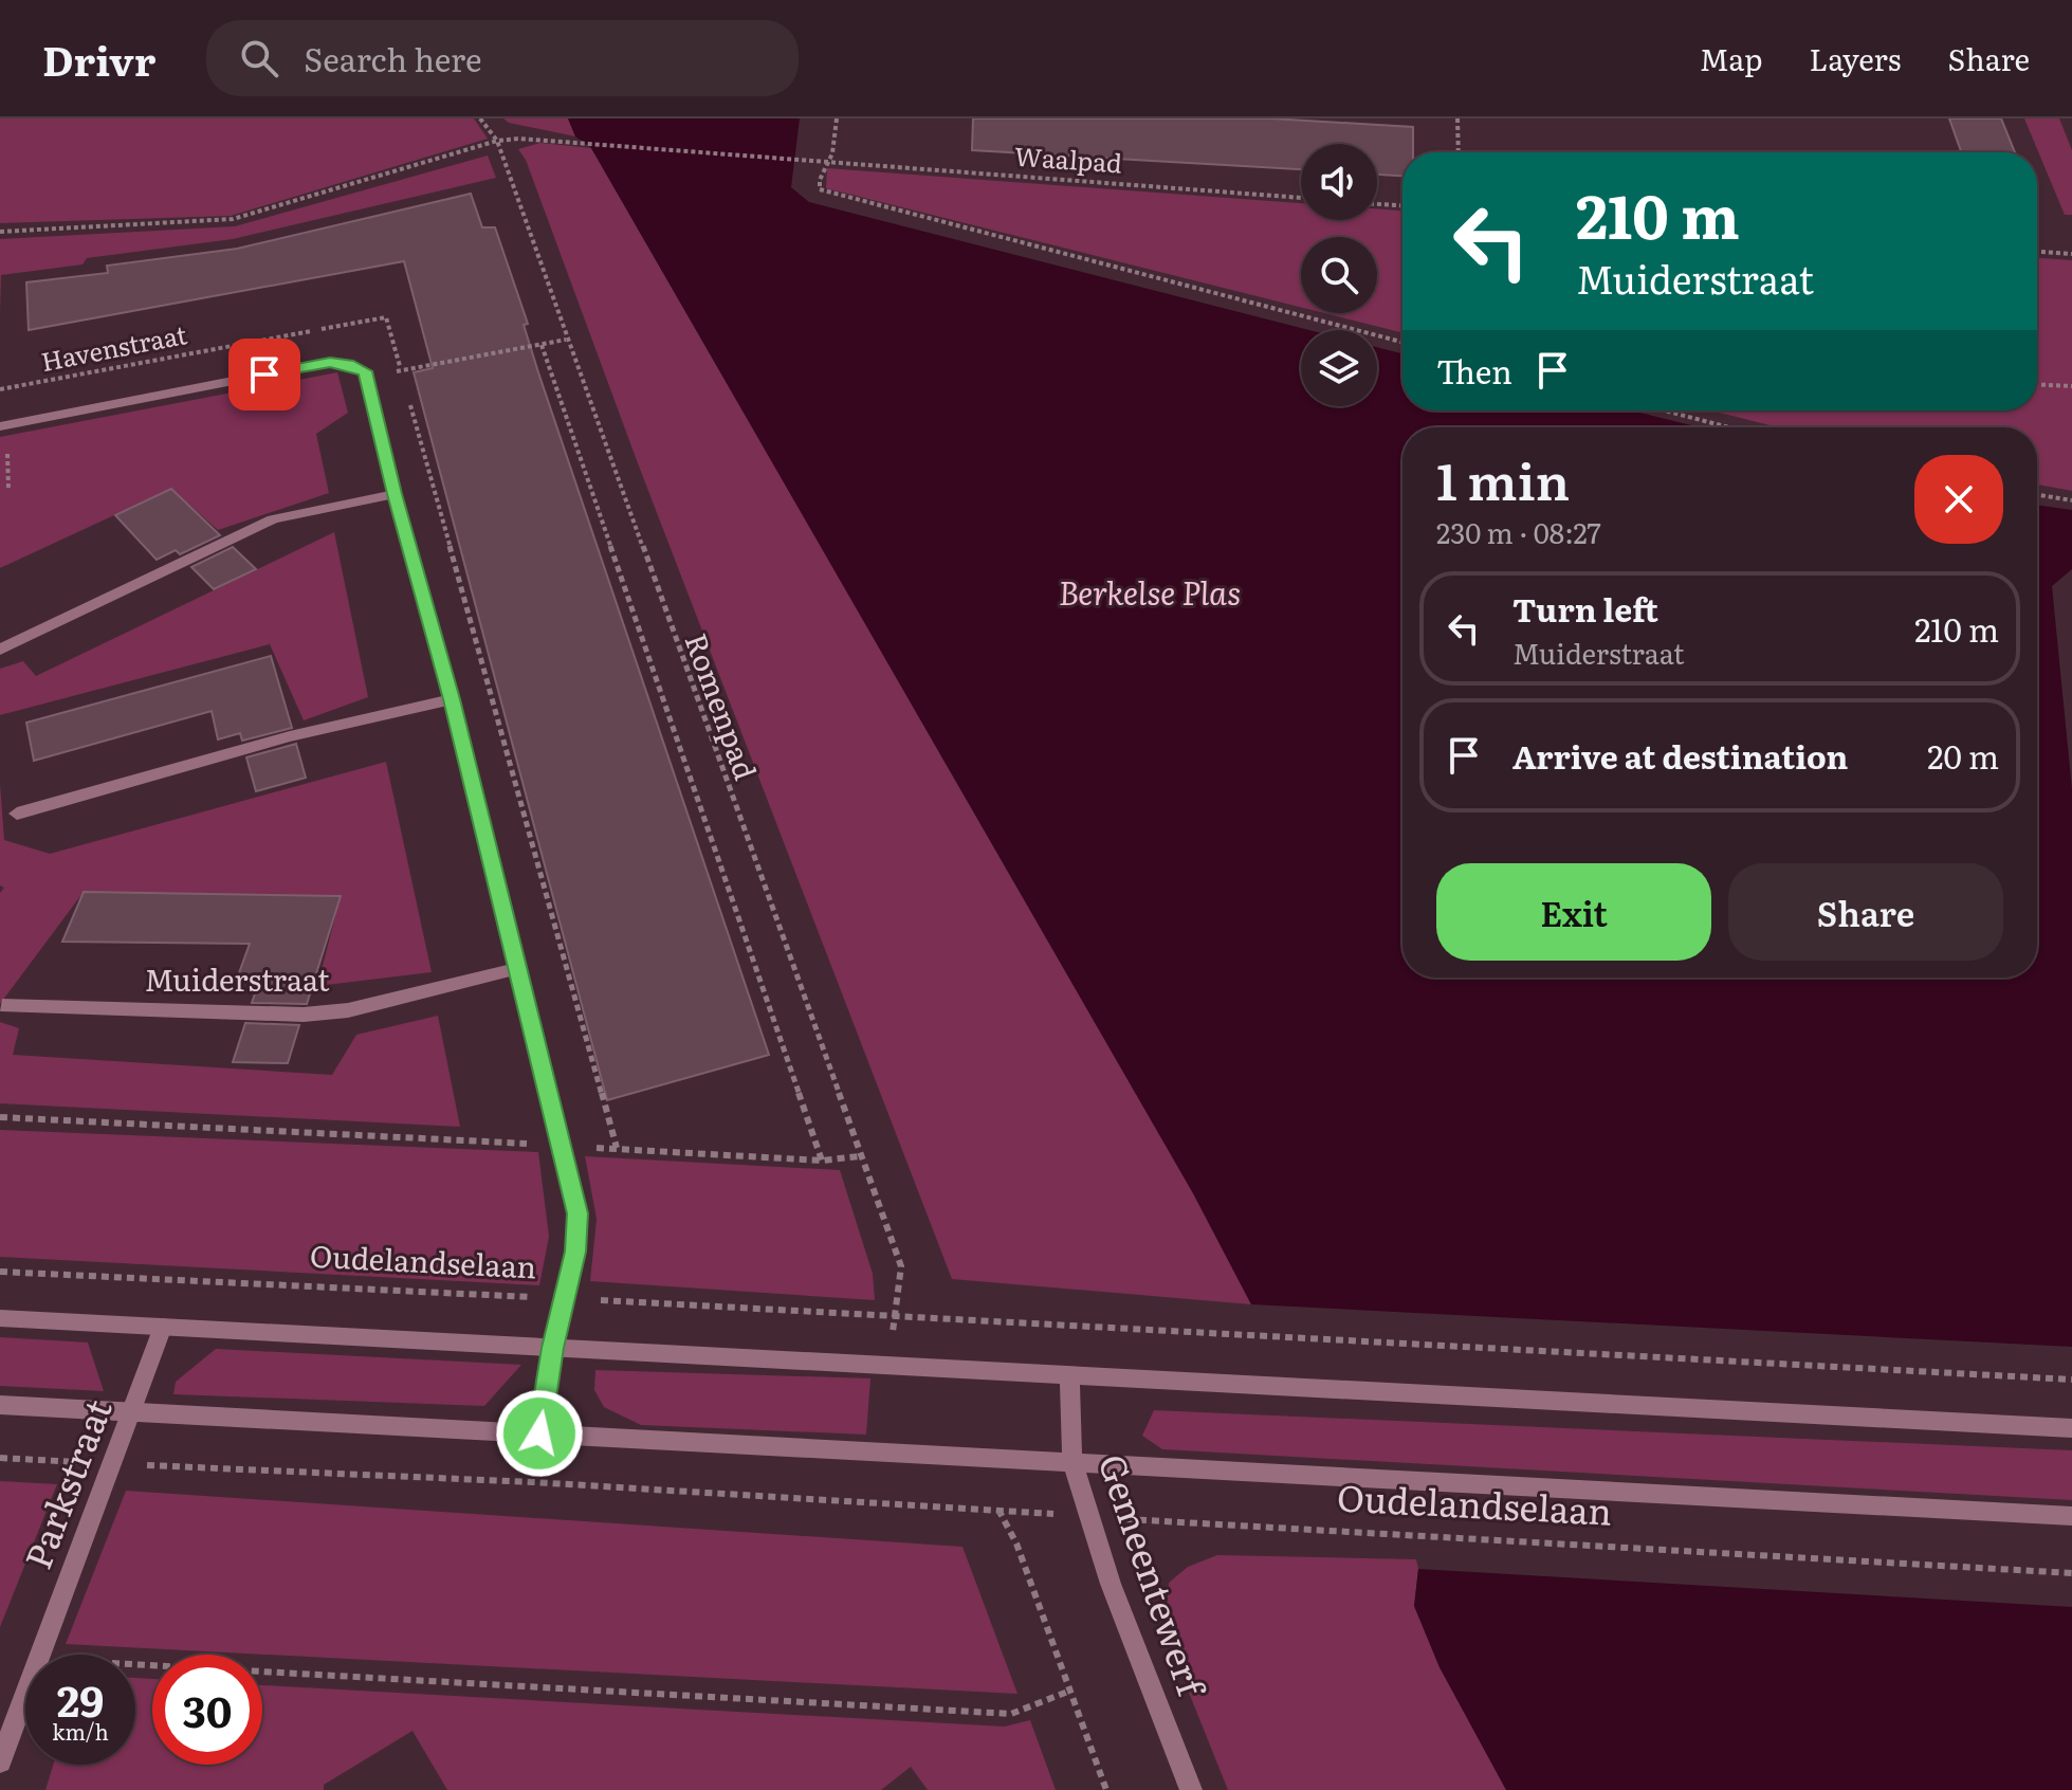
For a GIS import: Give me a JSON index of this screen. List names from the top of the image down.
{
  "streets": {
    "street": [
      "Muiderstraat",
      "Oudelandselaan",
      "Parkstraat",
      "Gemeentewerf"
    ],
    "path": ["Waalpad", "Havenstraat", "Romenpad"]
  },
  "crossings": [
    ["Waalpad", "Romenpad"],
    ["Romenpad", "Oudelandselaan"],
    ["Oudelandselaan", "Parkstraat"],
    ["Oudelandselaan", "Gemeentewerf"]
  ],
  "water": ["Berkelse Plas"],
  "page": {
    "header": "Drivr",
    "search": "Search here",
    "nav": ["Map", "Layers", "Share"],
    "turn": ["210 m", "Muiderstraat"],
    "then": "Then",
    "heading": ["1 min", "230 m · 08:27"],
    "list": [
      {
        "name": "Turn left",
        "note": "Muiderstraat",
        "value": "210 m"
      },
      {
        "name": "Arrive at destination",
        "value": "20 m"
      }
    ],
    "buttons": ["Exit", "Share"],
    "speed": "29 km/h",
    "limit": "30"
  }
}
